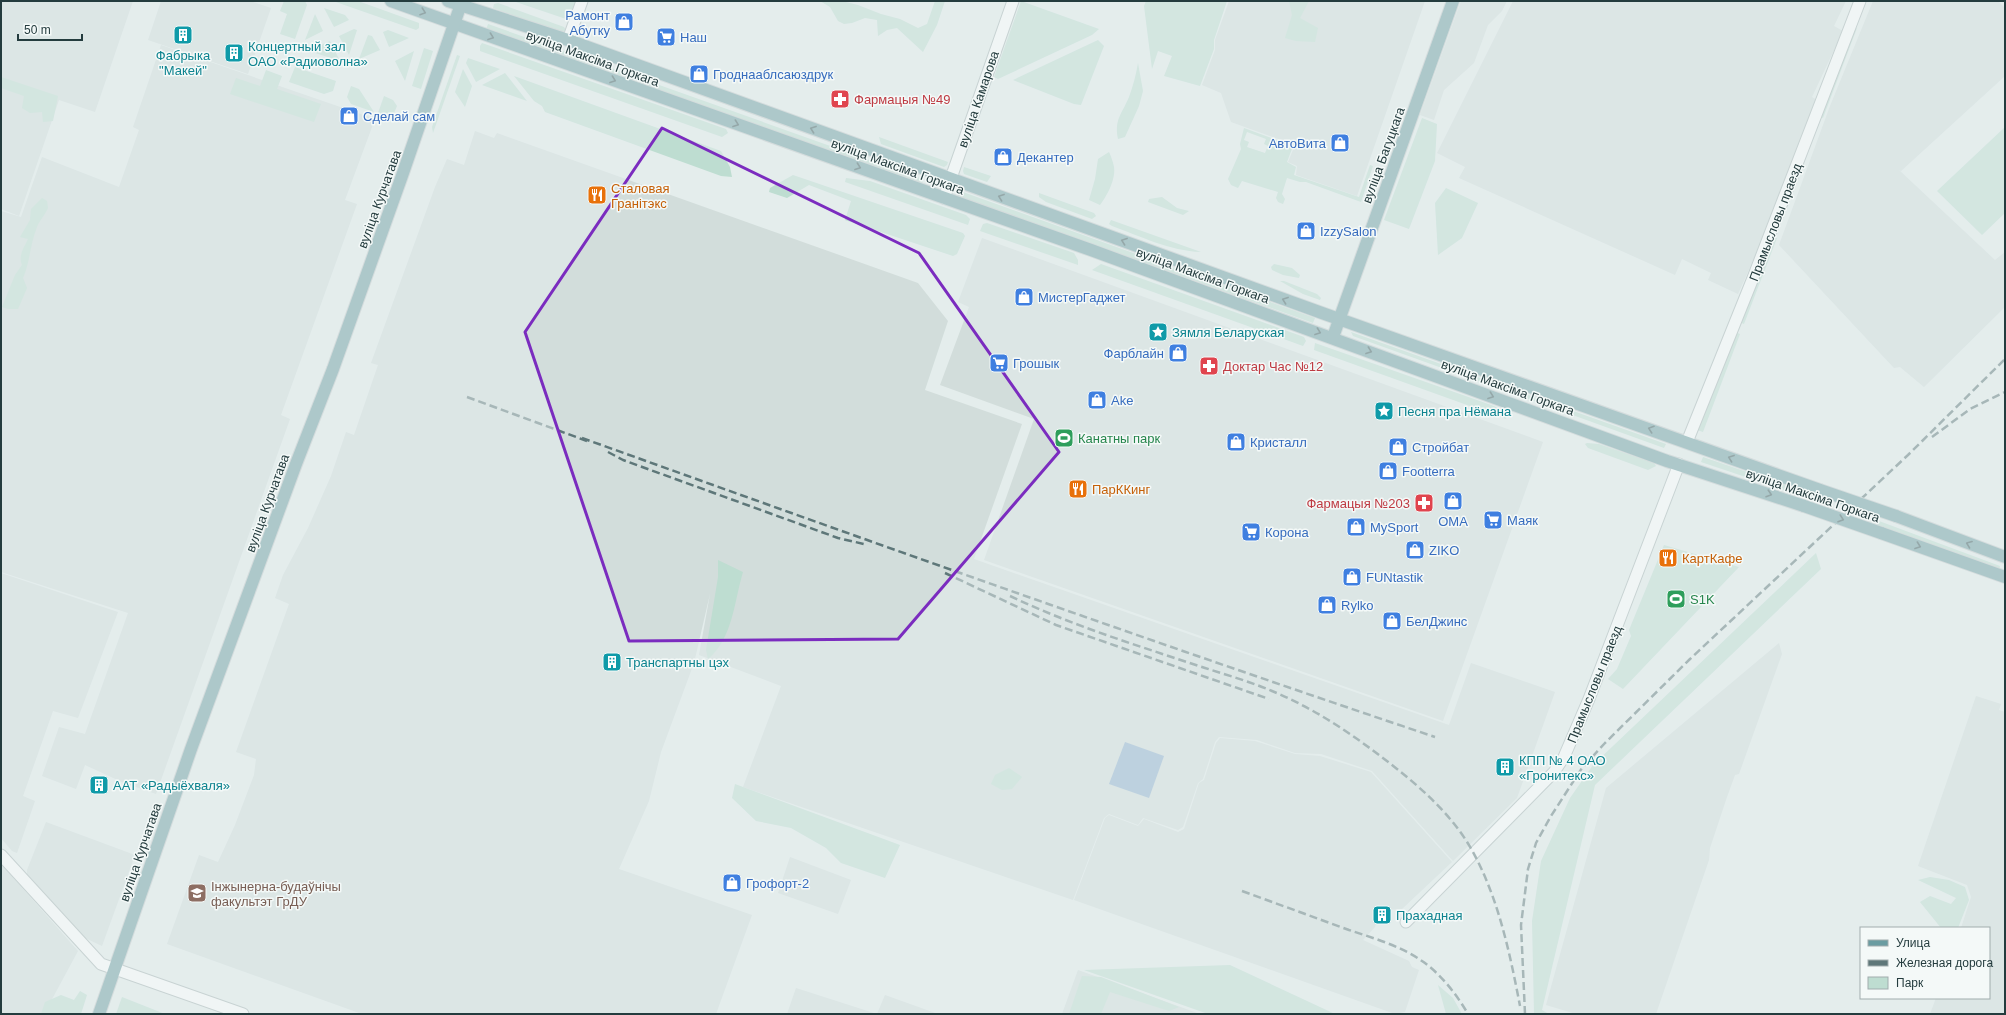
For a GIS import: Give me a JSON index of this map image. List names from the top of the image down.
{
  "streets": {
    "main road": ["вуліца Максіма Горкага", "вуліца Багуцкага", "вуліца Курчатава"],
    "street": ["вуліца Камарова", "Прамысловы праезд"]
  },
  "crossings": [
    ["вуліца Максіма Горкага", "вуліца Камарова"],
    ["вуліца Максіма Горкага", "вуліца Багуцкага"],
    ["вуліца Максіма Горкага", "вуліца Курчатава"],
    ["вуліца Максіма Горкага", "Прамысловы праезд"]
  ],
  "places": {
    "shop": [
      "Рамонт Абутку",
      "Гроднааблсаюздрук",
      "Сделай сам",
      "АвтоВита",
      "Декантер",
      "IzzySalon",
      "МистерГаджет",
      "Фарблайн",
      "Ake",
      "Кристалл",
      "Стройбат",
      "Footterra",
      "ОМА",
      "MySport",
      "ZIKO",
      "FUNtastik",
      "Rylko",
      "БелДжинс",
      "Грофорт-2"
    ],
    "building": [
      "Фабрыка \"Макей\"",
      "Концертный зал ОАО «Радиоволна»",
      "Транспартны цэх",
      "КПП № 4 ОАО «Гронитекс»",
      "ААТ «Радыёхваля»",
      "Прахадная"
    ],
    "supermarket": [
      "Наш",
      "Грошык",
      "Маяк",
      "Корона"
    ],
    "pharmacy": ["Фармацыя №49", "Доктар Час №12", "Фармацыя №203"],
    "restaurant": ["Сталовая Гранітэкс", "ПарККинг", "КартКафе"],
    "place": ["Зямля Беларуская", "Песня пра Нёмана"],
    "sports": ["Канатны парк", "S1K"],
    "school or university": ["Інжынерна-будаўнічы факультэт ГрДУ"]
  },
  "legend": ["Улица", "Железная дорога", "Парк"],
  "scale_bar": "50 m"
}
